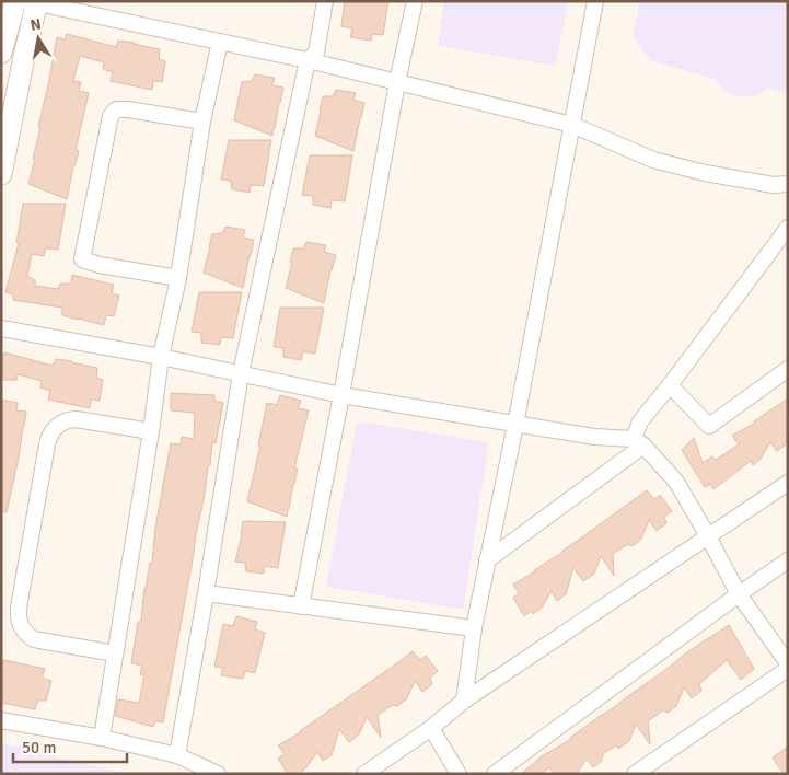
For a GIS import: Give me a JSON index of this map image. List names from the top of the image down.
{
  "scale_bar": "50 m",
  "north": "top"
}
